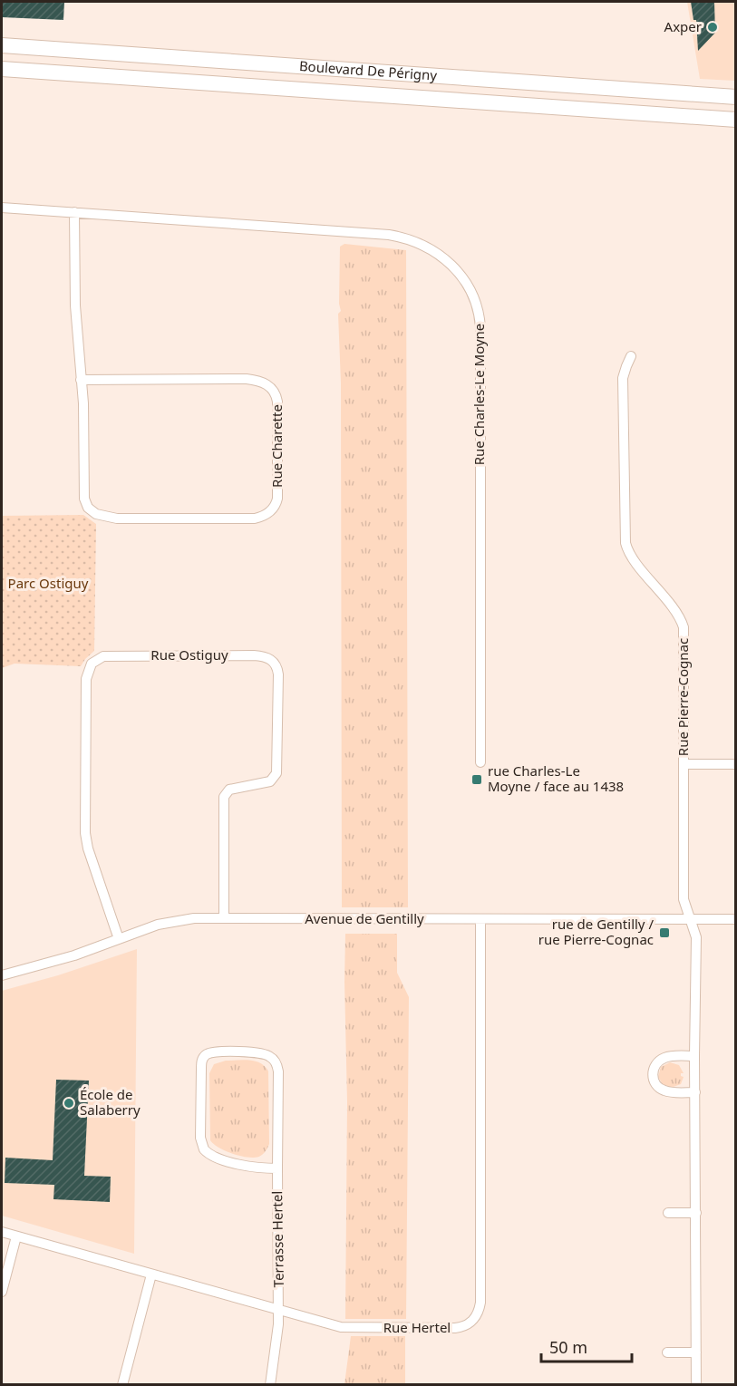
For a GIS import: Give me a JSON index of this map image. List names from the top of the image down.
{
  "streets": {
    "main road": ["Boulevard De Périgny"],
    "street": [
      "Rue Charles-Le Moyne",
      "Rue Charette",
      "Rue Ostiguy",
      "Rue Pierre-Cognac",
      "Avenue de Gentilly",
      "Terrasse Hertel",
      "Rue Hertel"
    ]
  },
  "crossings": [
    ["Rue Charles-Le Moyne", "Rue Charette"],
    ["Rue Ostiguy", "Avenue de Gentilly"],
    ["Rue Pierre-Cognac", "Avenue de Gentilly"],
    ["Avenue de Gentilly", "Rue Hertel"],
    ["Terrasse Hertel", "Rue Hertel"]
  ],
  "parks": ["Parc Ostiguy"],
  "places": {
    "other": ["Axper", "École de Salaberry"],
    "transit": ["rue Charles-Le Moyne / face au 1438", "rue de Gentilly / rue Pierre-Cognac"]
  },
  "scale_bar": "50 m"
}
